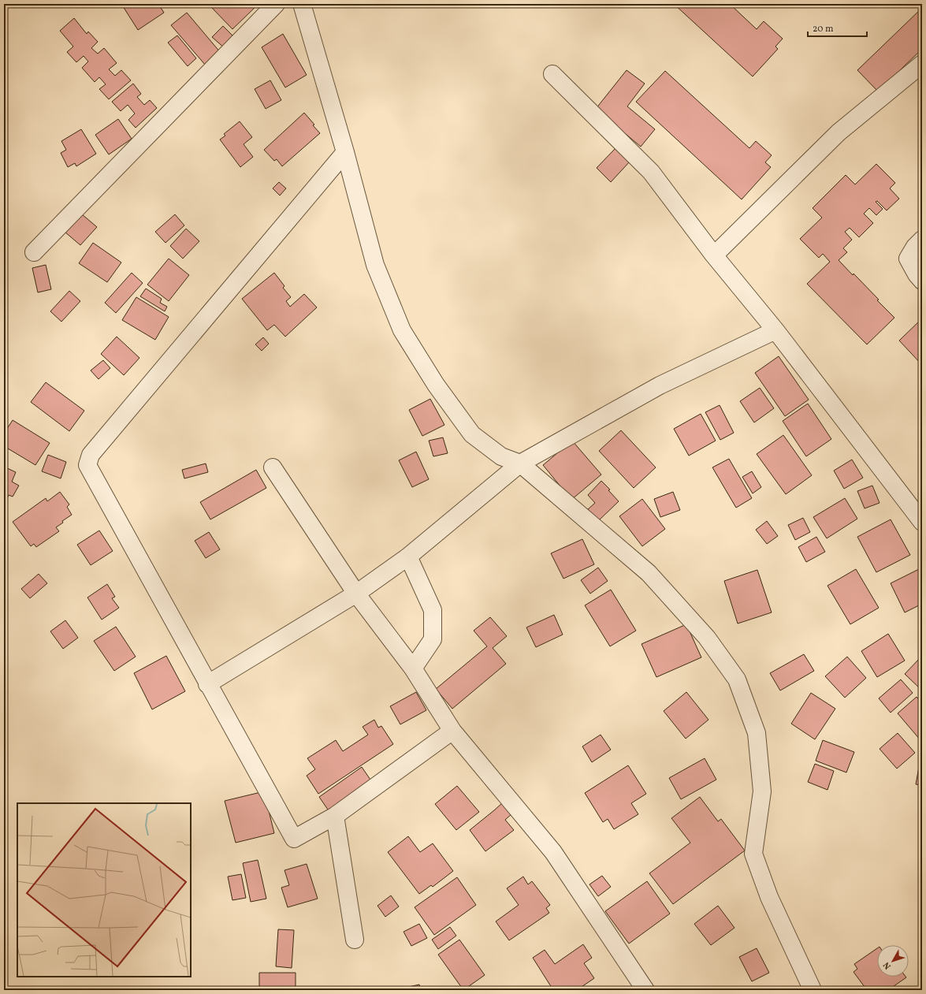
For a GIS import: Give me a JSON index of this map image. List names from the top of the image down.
{
  "scale_bar": "20 m",
  "north": "bottom left"
}
